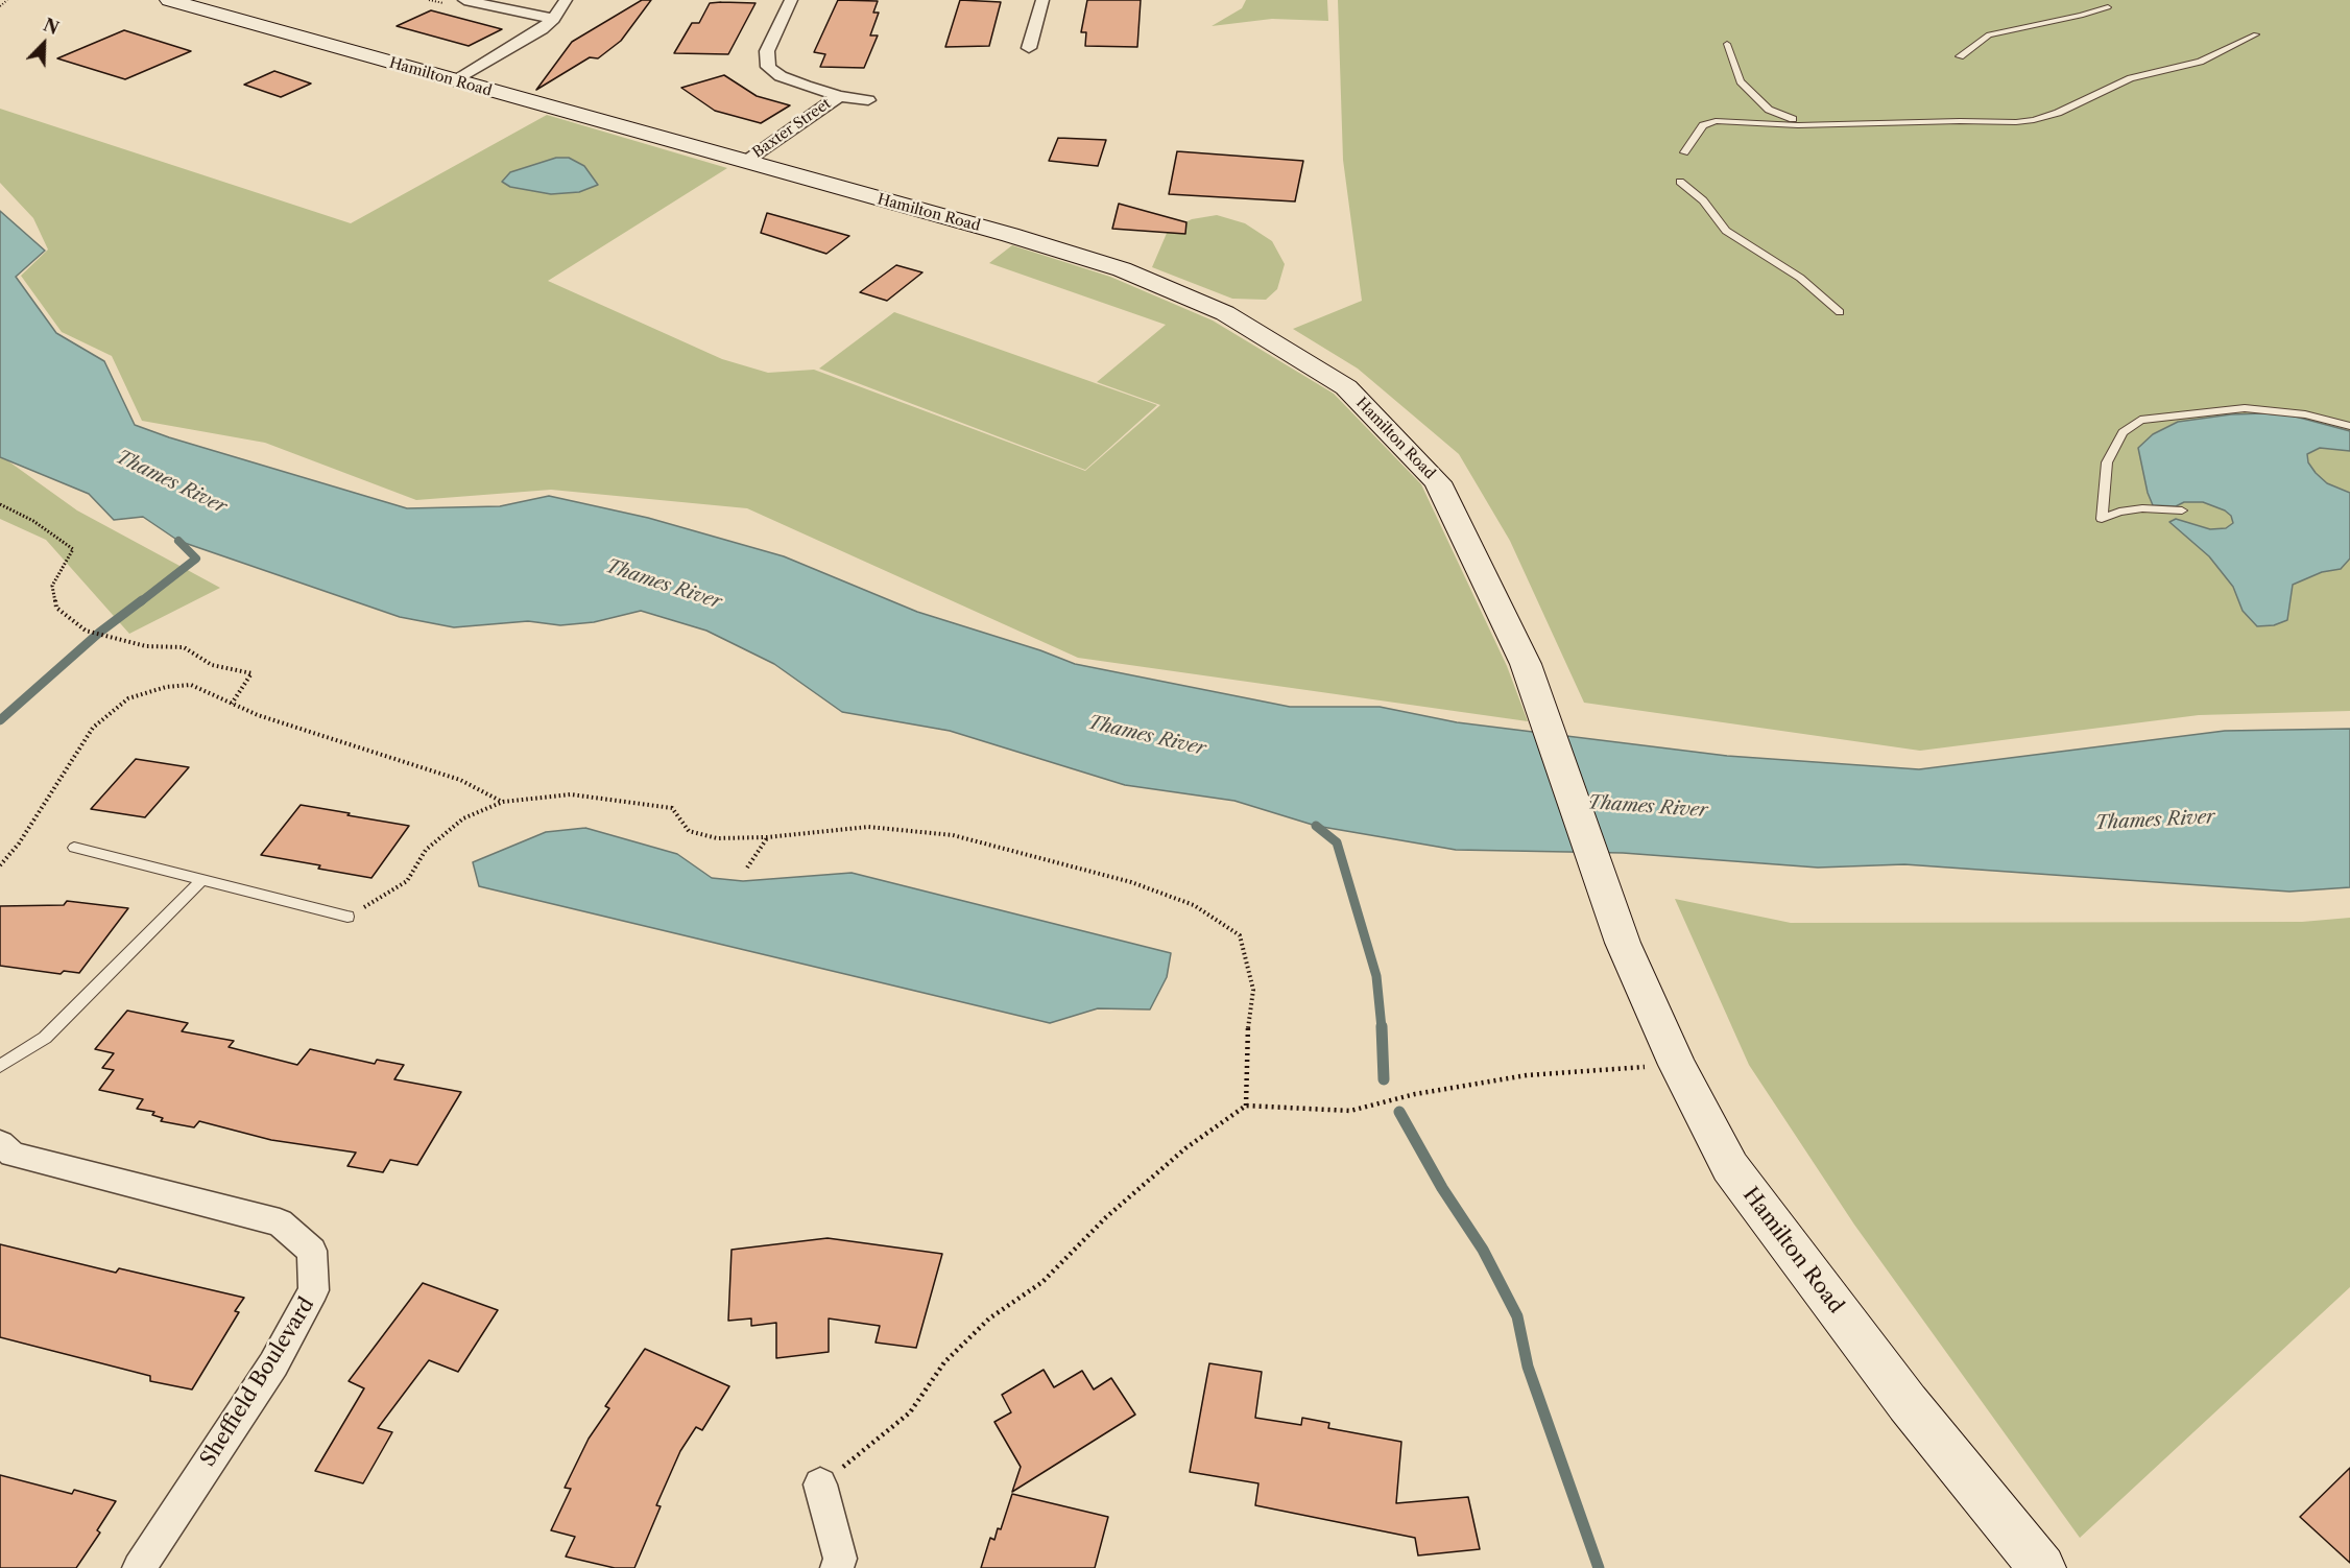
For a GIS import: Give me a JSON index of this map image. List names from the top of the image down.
{
  "streets": {
    "main road": ["Hamilton Road"],
    "street": ["Baxter Street", "Sheffield Boulevard"]
  },
  "crossings": [
    ["Hamilton Road", "Baxter Street"]
  ],
  "water": ["Thames River"],
  "north": "top right"
}
